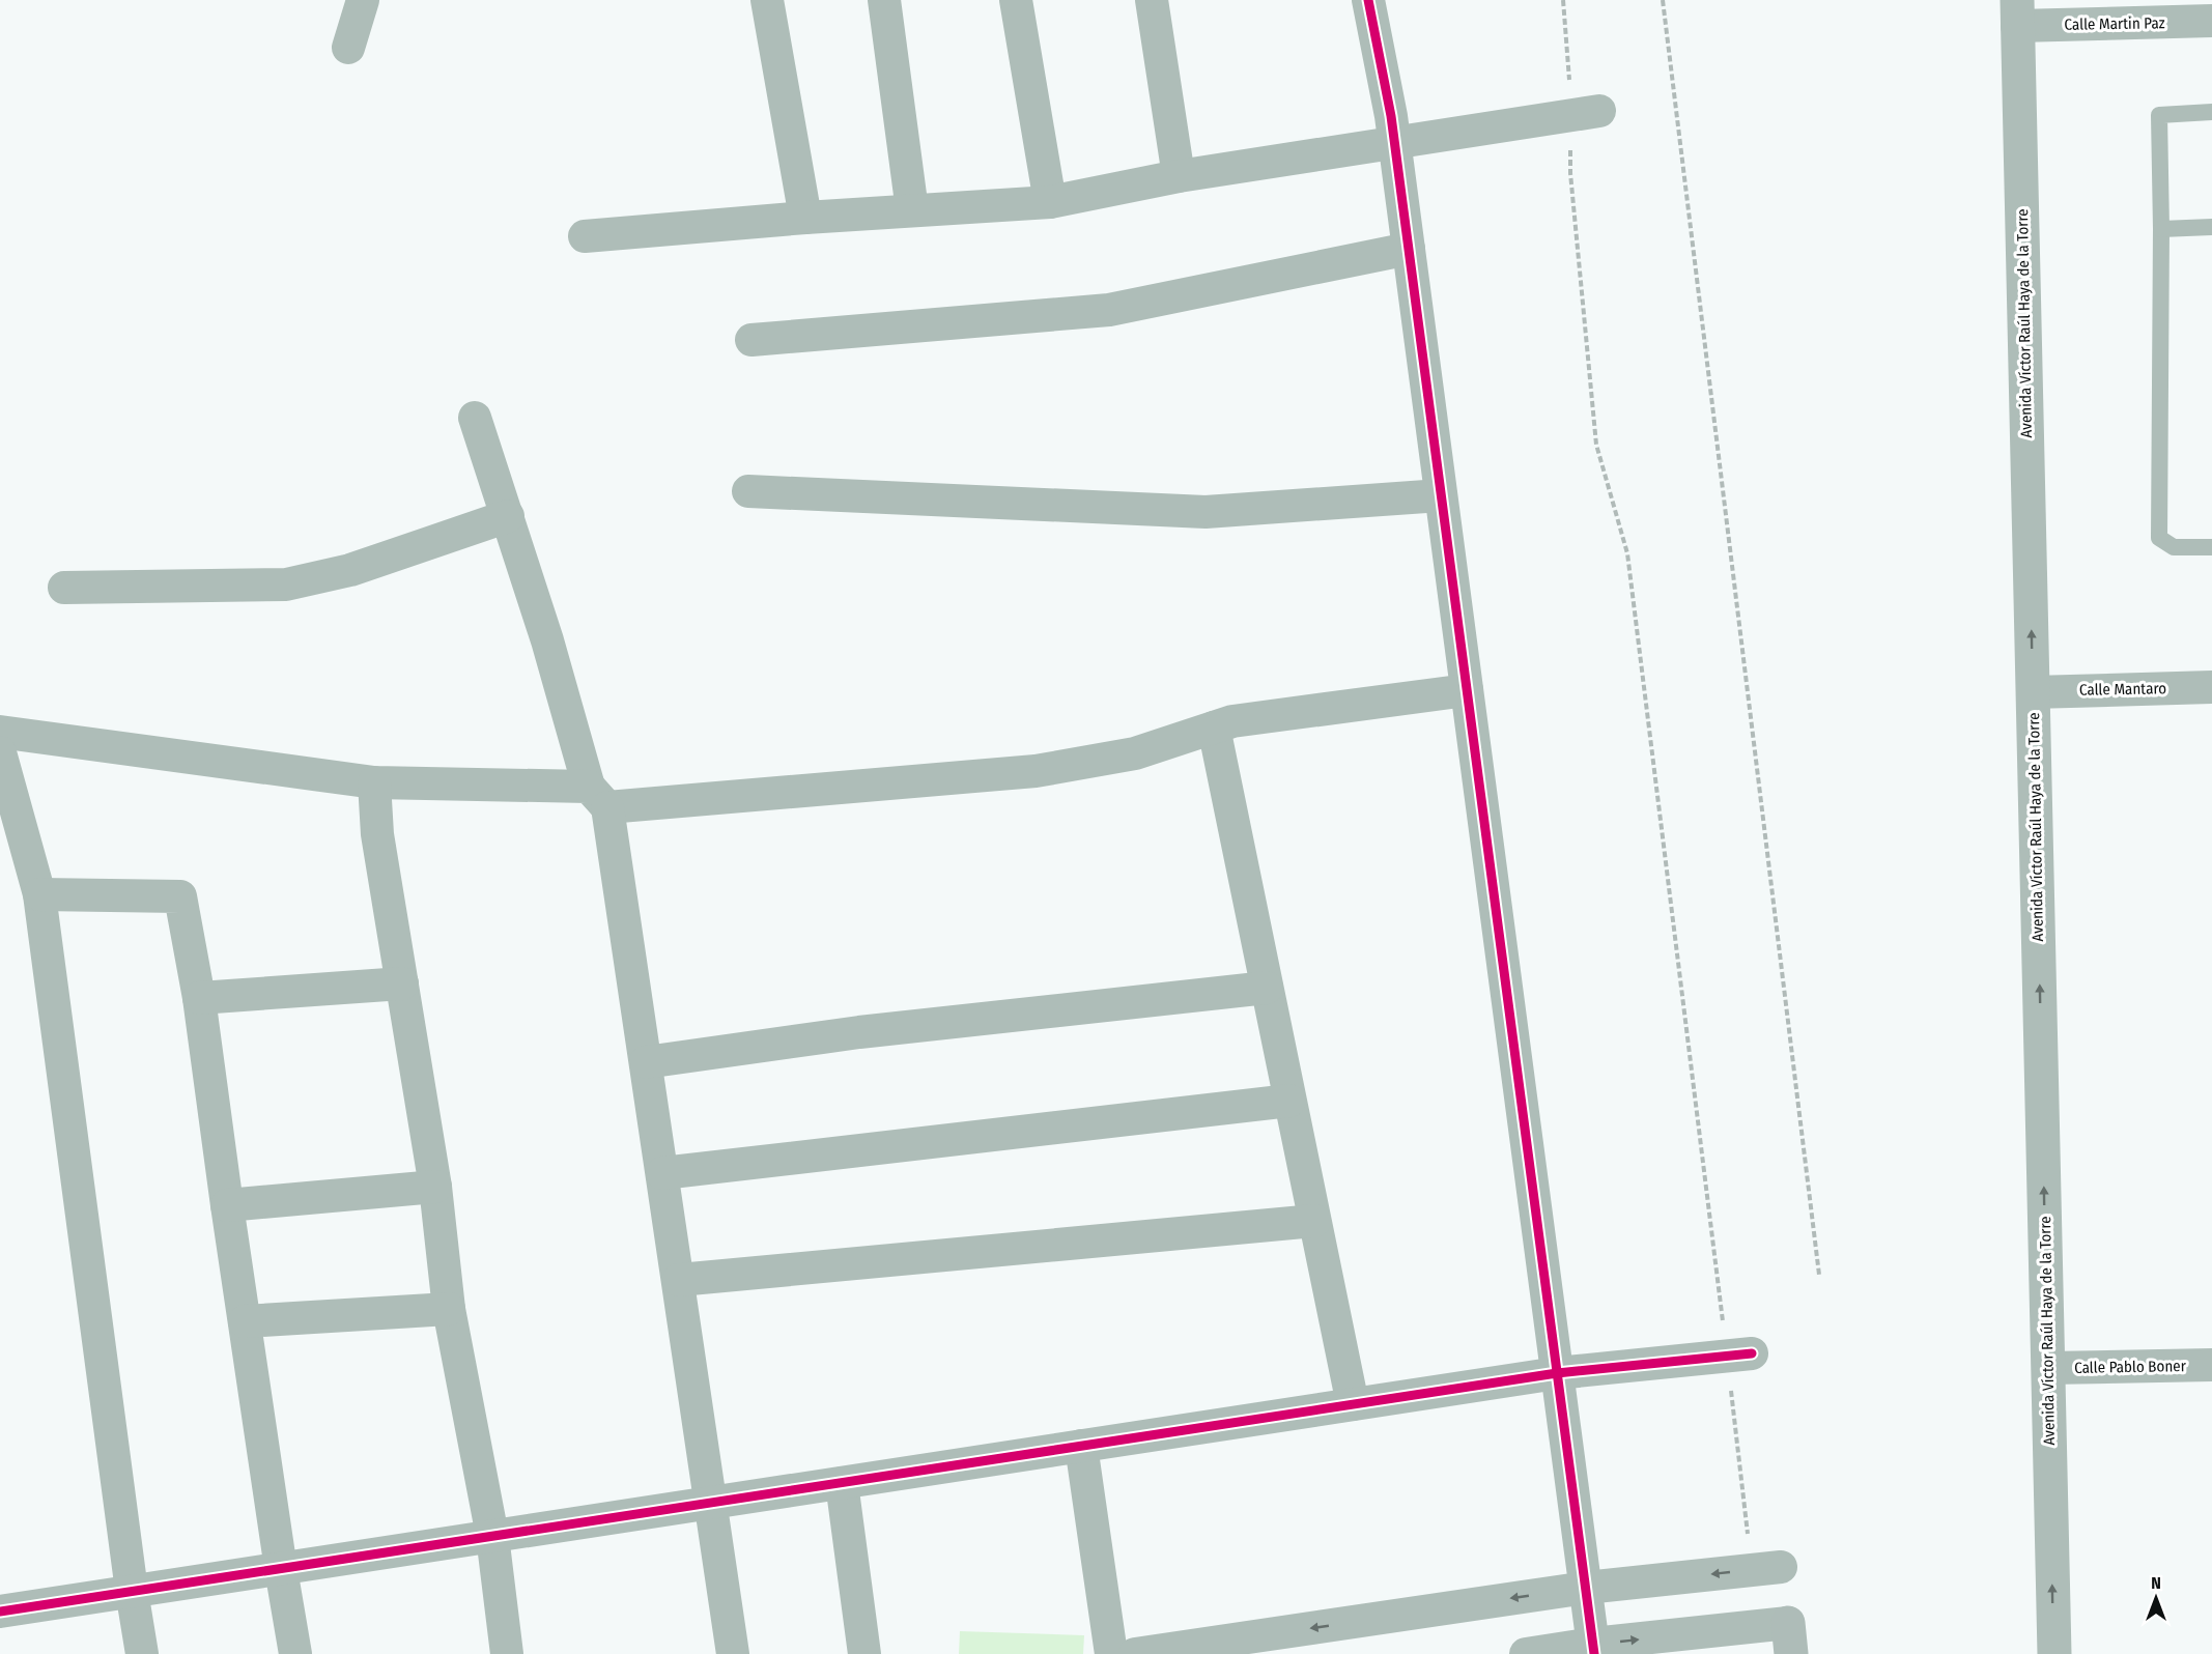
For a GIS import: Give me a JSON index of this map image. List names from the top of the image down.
{
  "streets": {
    "street": [
      "Calle Martin Paz",
      "Avenida Víctor Raúl Haya de la Torre",
      "Calle Mantaro",
      "Calle Pablo Boner"
    ]
  },
  "crossings": [
    ["Calle Martin Paz", "Avenida Víctor Raúl Haya de la Torre"],
    ["Avenida Víctor Raúl Haya de la Torre", "Calle Mantaro"],
    ["Avenida Víctor Raúl Haya de la Torre", "Calle Pablo Boner"]
  ],
  "one_way": ["Avenida Víctor Raúl Haya de la Torre"],
  "north": "top"
}
